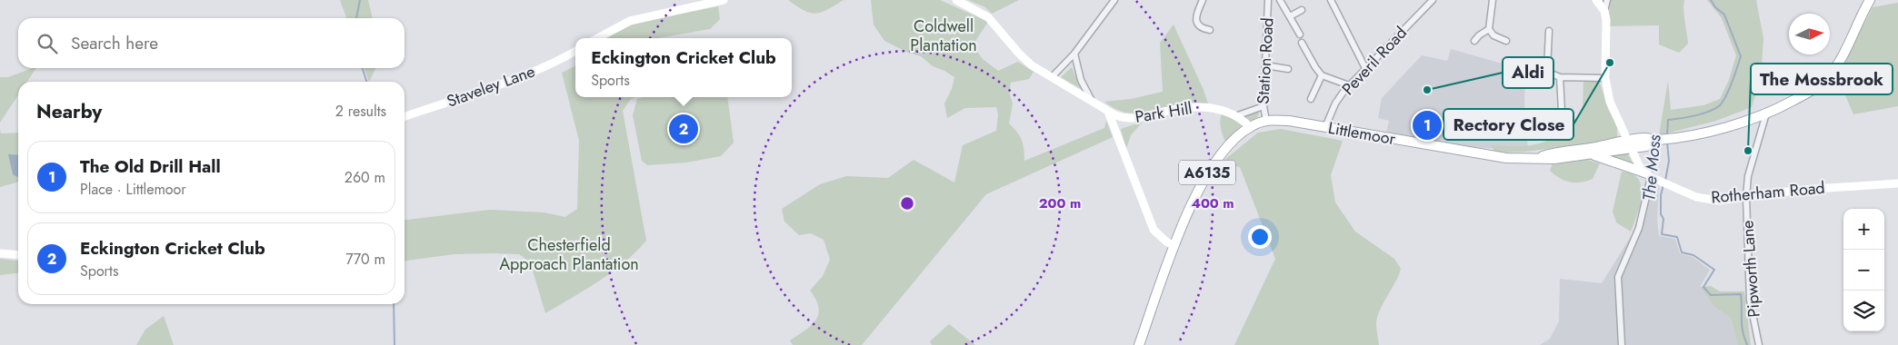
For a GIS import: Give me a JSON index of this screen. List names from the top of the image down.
{
  "streets": {
    "main road": [
      "Staveley Lane",
      "Park Hill",
      "Littlemoor",
      "A6135",
      "Rotherham Road"
    ],
    "street": ["Station Road", "Peveril Road", "Pipworth Lane"]
  },
  "crossings": [
    ["Station Road", "Littlemoor"],
    ["Station Road", "A6135"],
    ["Peveril Road", "Littlemoor"],
    ["Park Hill", "A6135"],
    ["Littlemoor", "A6135"],
    ["Littlemoor", "Rotherham Road"],
    ["A6135", "Rotherham Road"],
    ["A6135", "Pipworth Lane"],
    ["Rotherham Road", "Pipworth Lane"]
  ],
  "water": ["The Moss"],
  "parks": ["Coldwell Plantation", "Chesterfield Approach Plantation"],
  "places": ["Rectory Close", "Aldi", "The Mossbrook"],
  "north": "right",
  "page": {
    "search": "Search here",
    "popup": ["Eckington Cricket Club", "Sports"],
    "heading": ["Nearby", "2 results"],
    "pins": ["1", "2"],
    "list": [
      {
        "mark": "1",
        "name": "The Old Drill Hall",
        "note": "Place · Littlemoor",
        "value": "260 m"
      },
      {
        "mark": "2",
        "name": "Eckington Cricket Club",
        "note": "Sports",
        "value": "770 m"
      }
    ],
    "map_buttons": ["+", "−"]
  },
  "rings": ["200 m", "400 m"]
}
